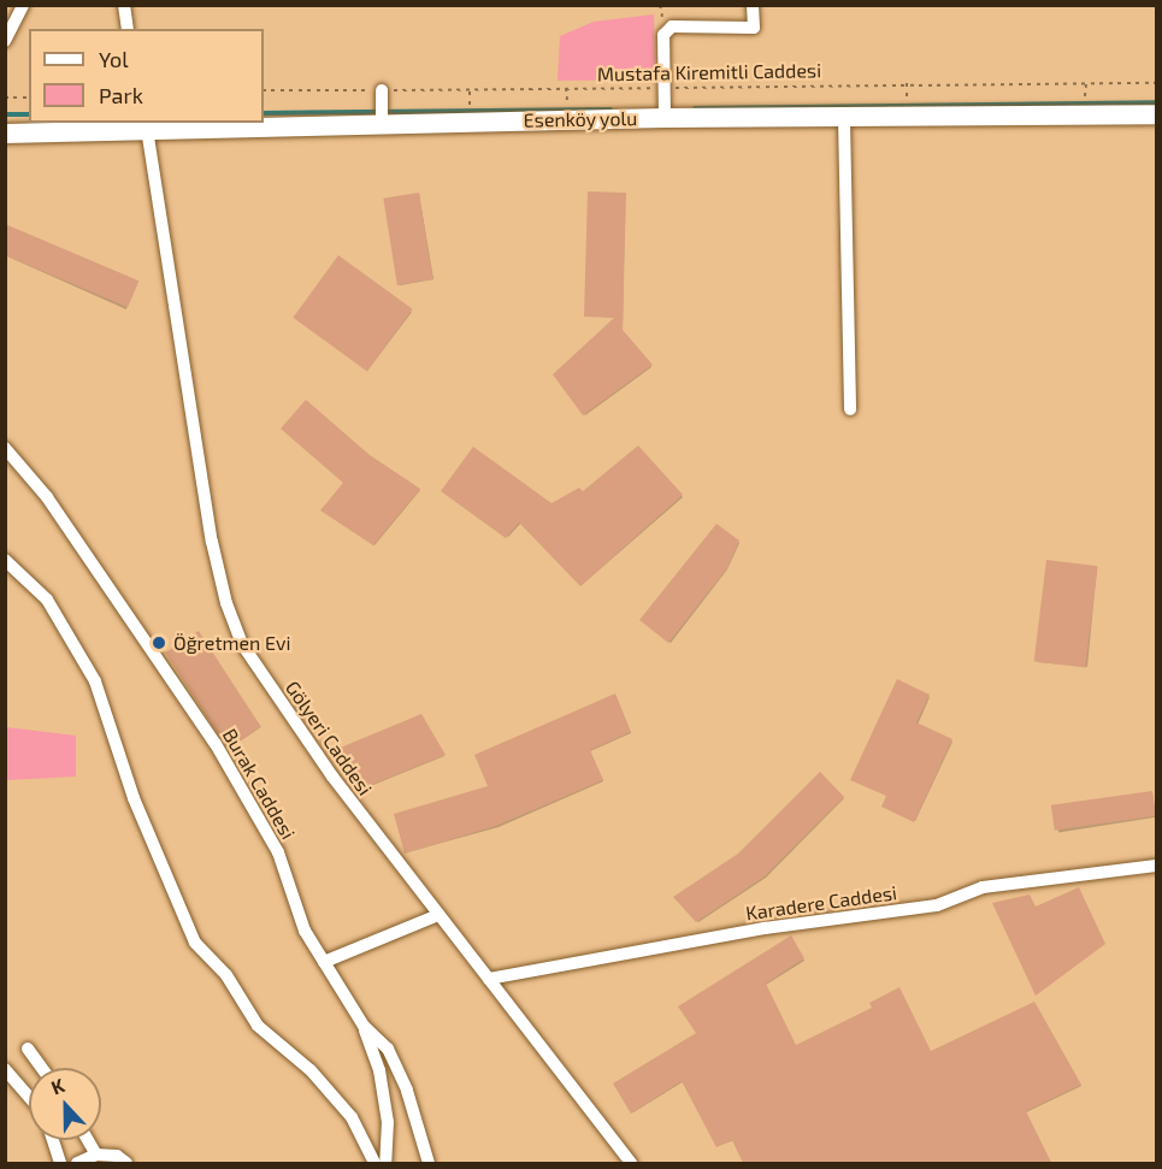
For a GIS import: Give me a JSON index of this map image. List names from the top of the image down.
{
  "streets": {
    "street": [
      "Esenköy yolu",
      "Gölyeri Caddesi",
      "Burak Caddesi",
      "Karadere Caddesi"
    ],
    "path": ["Mustafa Kiremitli Caddesi"]
  },
  "crossings": [
    ["Mustafa Kiremitli Caddesi", "Esenköy yolu"],
    ["Esenköy yolu", "Gölyeri Caddesi"],
    ["Gölyeri Caddesi", "Karadere Caddesi"]
  ],
  "places": ["Öğretmen Evi"],
  "legend": ["Yol", "Park"],
  "north": "top"
}
